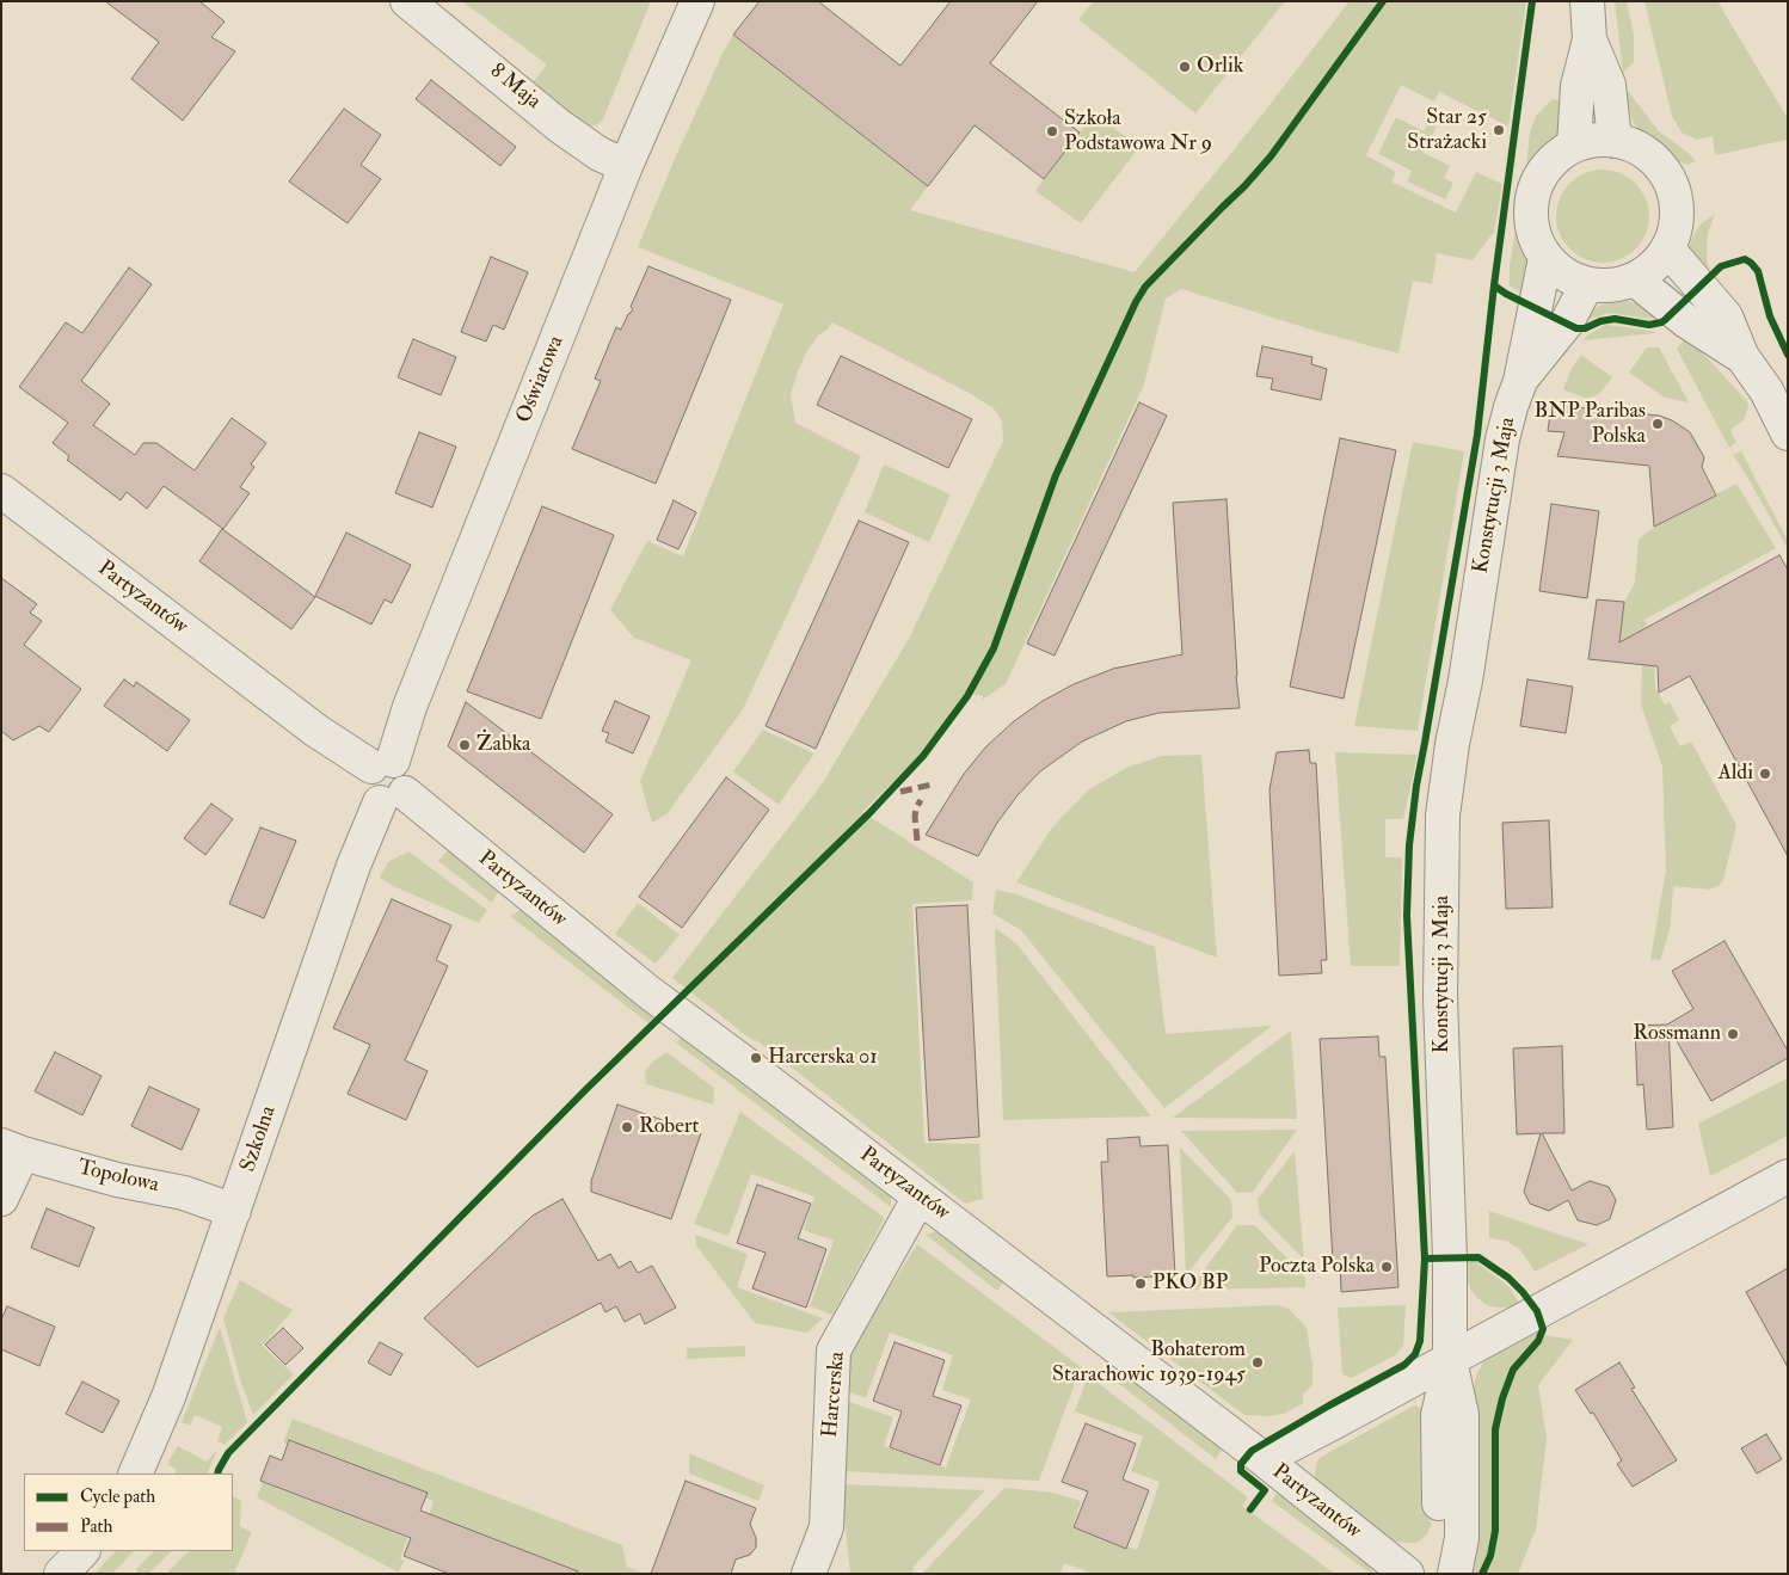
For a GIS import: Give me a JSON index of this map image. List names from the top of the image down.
{
  "streets": {
    "street": [
      "8 Maja",
      "Oświatowa",
      "Konstytucji 3 Maja",
      "Partyzantów",
      "Szkolna",
      "Topolowa",
      "Harcerska"
    ]
  },
  "crossings": [
    ["8 Maja", "Oświatowa"],
    ["Oświatowa", "Partyzantów"],
    ["Partyzantów", "Szkolna"],
    ["Partyzantów", "Harcerska"],
    ["Szkolna", "Topolowa"]
  ],
  "places": [
    "Orlik",
    "Star 25 Strażacki",
    "Szkoła Podstawowa Nr 9",
    "BNP Paribas Polska",
    "Żabka",
    "Aldi",
    "Rossmann",
    "Harcerska 01",
    "Robert",
    "Poczta Polska",
    "PKO BP",
    "Bohaterom Starachowic 1939-1945"
  ],
  "legend": ["Cycle path", "Path"]
}
